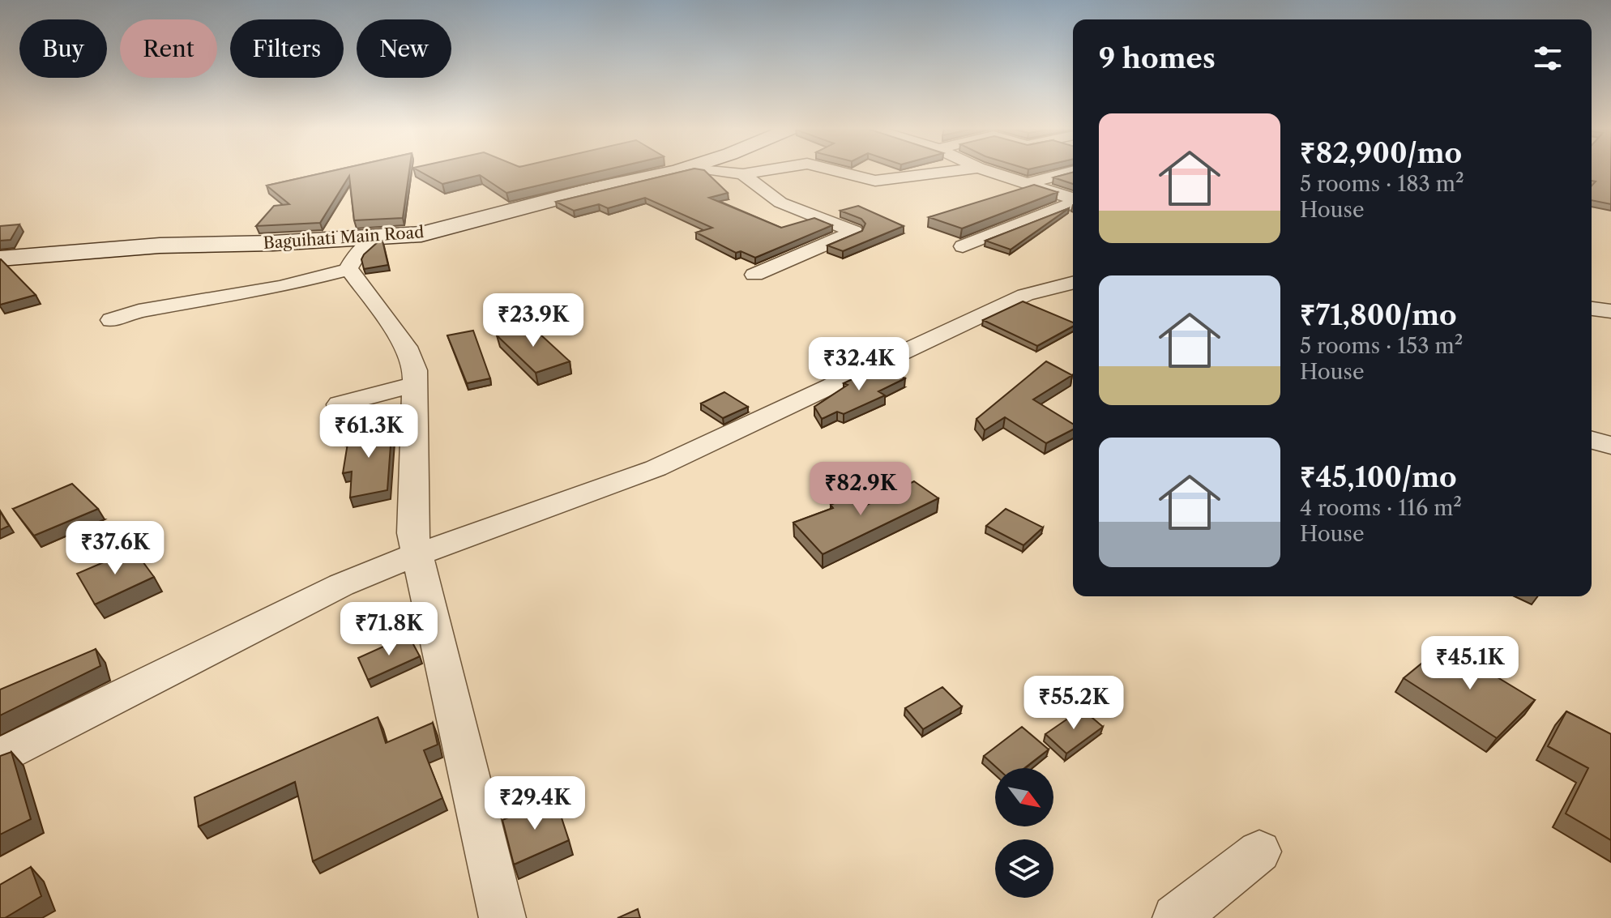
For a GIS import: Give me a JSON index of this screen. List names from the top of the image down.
{
  "streets": {
    "street": ["Baguihati Main Road"]
  },
  "north": "bottom right",
  "page": {
    "chip": [
      "Buy",
      "Rent",
      "Filters",
      "New"
    ],
    "heading": "9 homes",
    "list": [
      {
        "name": "₹82,900/mo",
        "note": "5 rooms · 183 m² · House"
      },
      {
        "name": "₹71,800/mo",
        "note": "5 rooms · 153 m² · House"
      },
      {
        "name": "₹45,100/mo",
        "note": "4 rooms · 116 m² · House"
      }
    ],
    "price": [
      "₹23.9K",
      "₹32.4K",
      "₹61.3K",
      "₹82.9K",
      "₹37.6K",
      "₹71.8K",
      "₹45.1K",
      "₹55.2K",
      "₹29.4K"
    ]
  }
}
